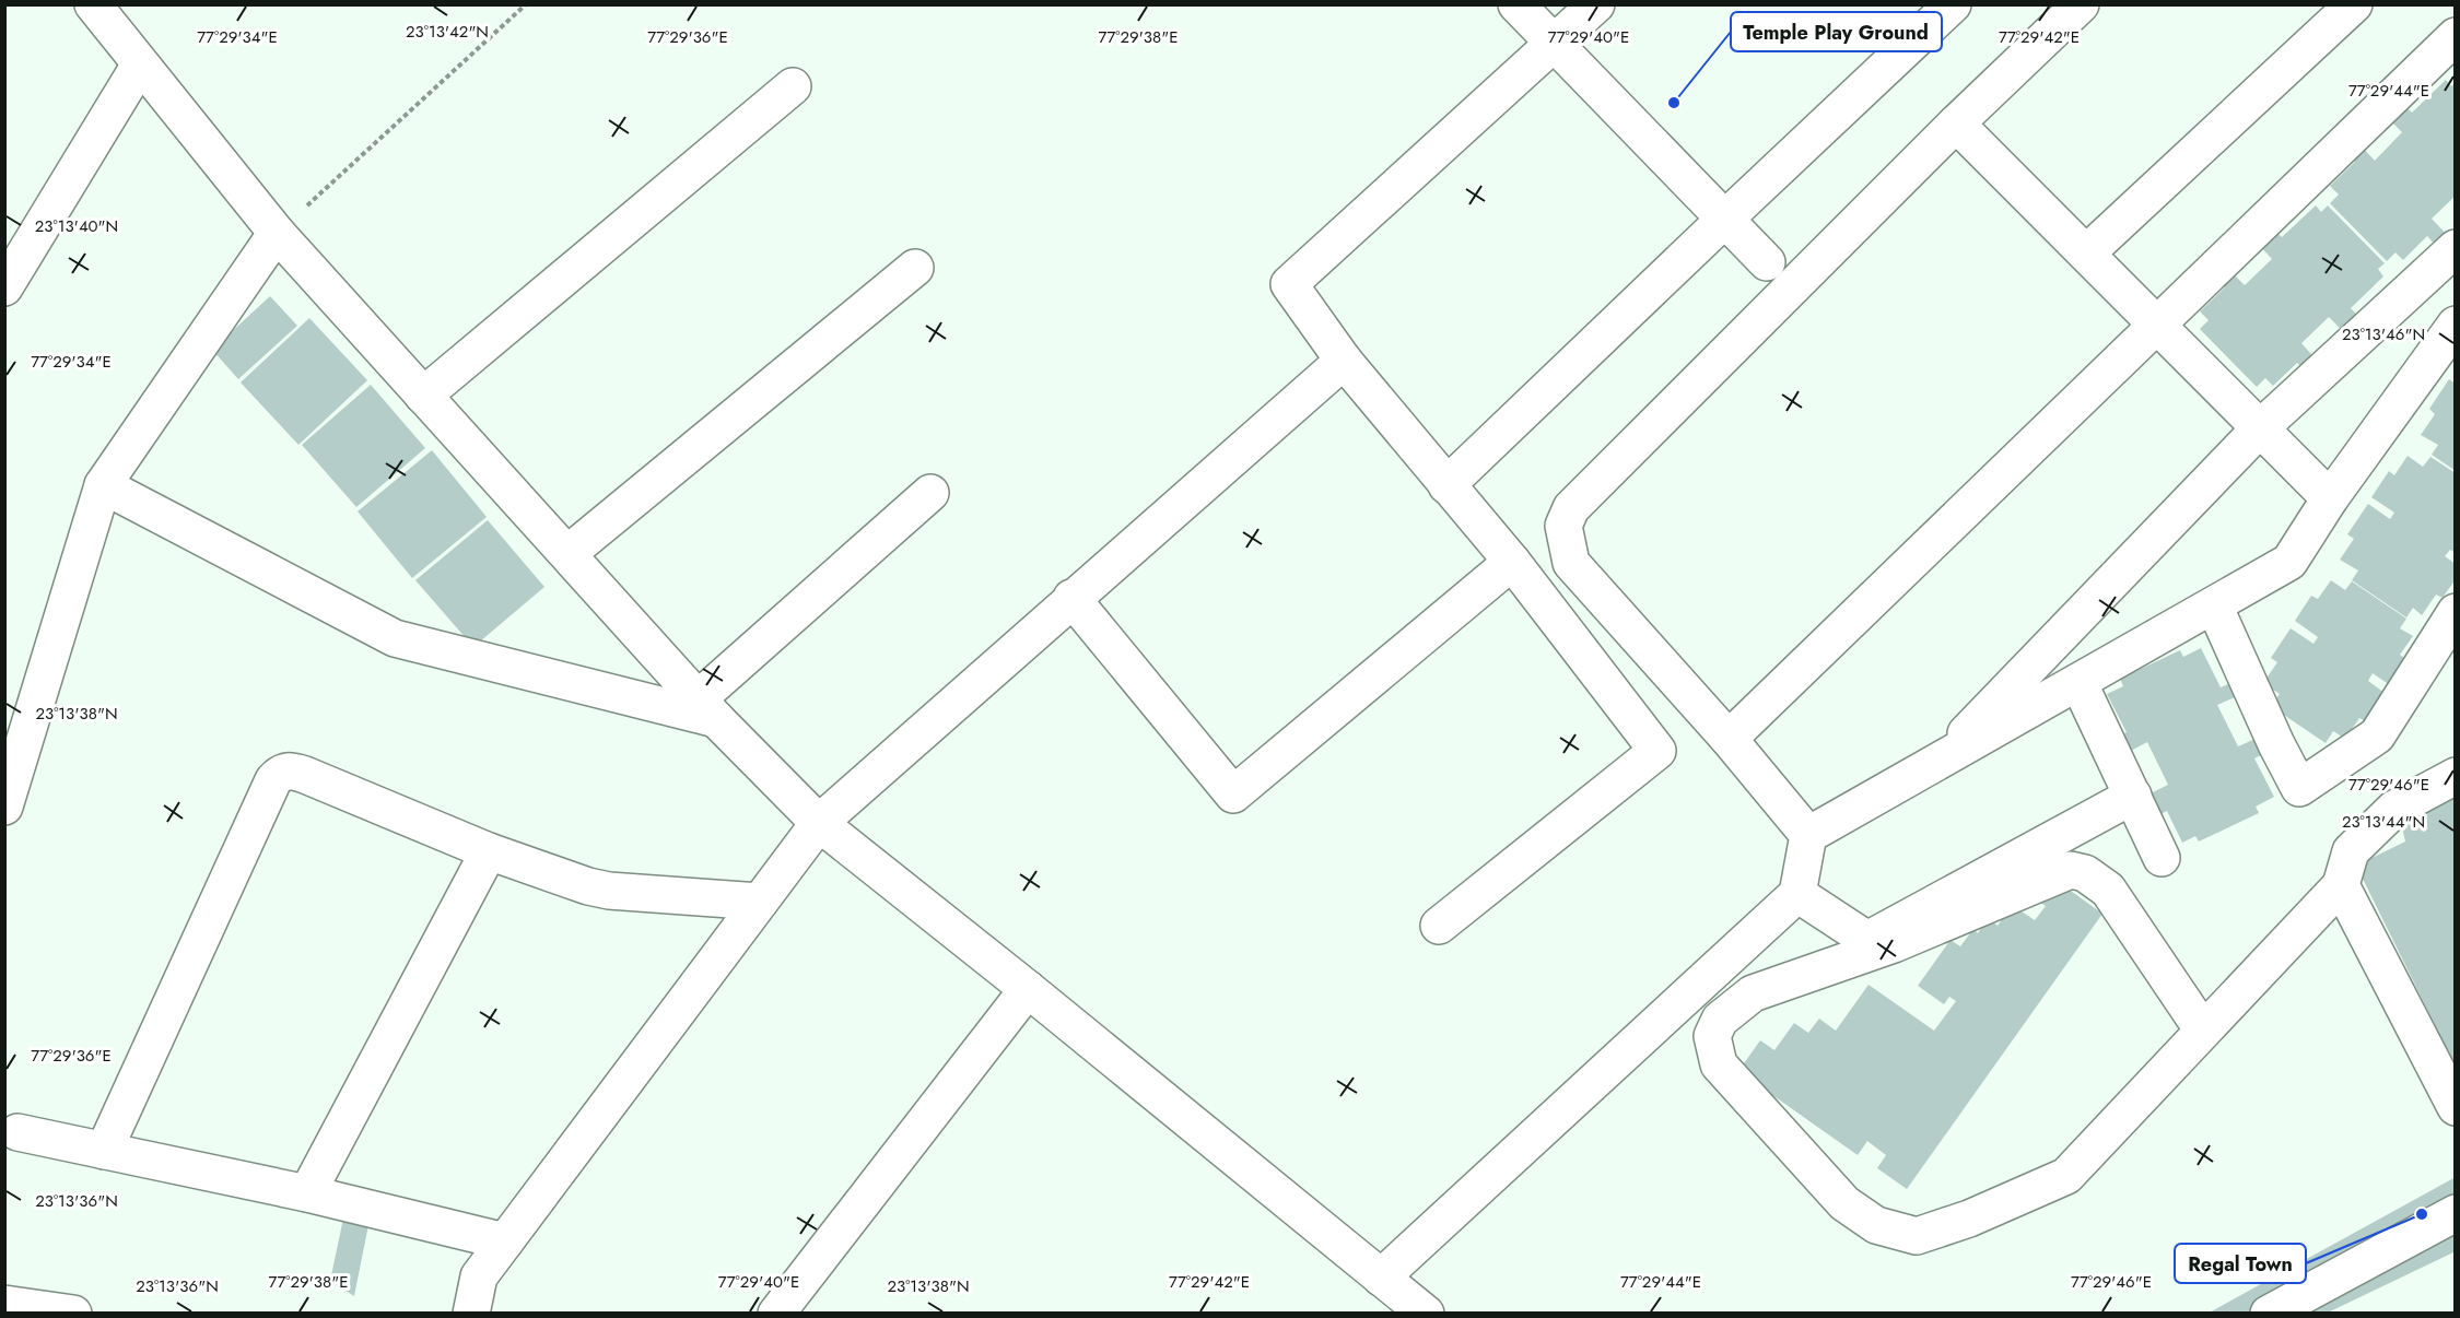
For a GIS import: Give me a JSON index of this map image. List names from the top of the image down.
{
  "places": ["Temple Play Ground", "Regal Town"],
  "coordinates": [
    "23°13'42\"N",
    "77°29'42\"E",
    "77°29'34\"E",
    "77°29'36\"E",
    "77°29'38\"E",
    "77°29'40\"E",
    "77°29'44\"E",
    "23°13'40\"N",
    "23°13'46\"N",
    "23°13'38\"N",
    "77°29'46\"E",
    "23°13'44\"N",
    "23°13'36\"N"
  ]
}
